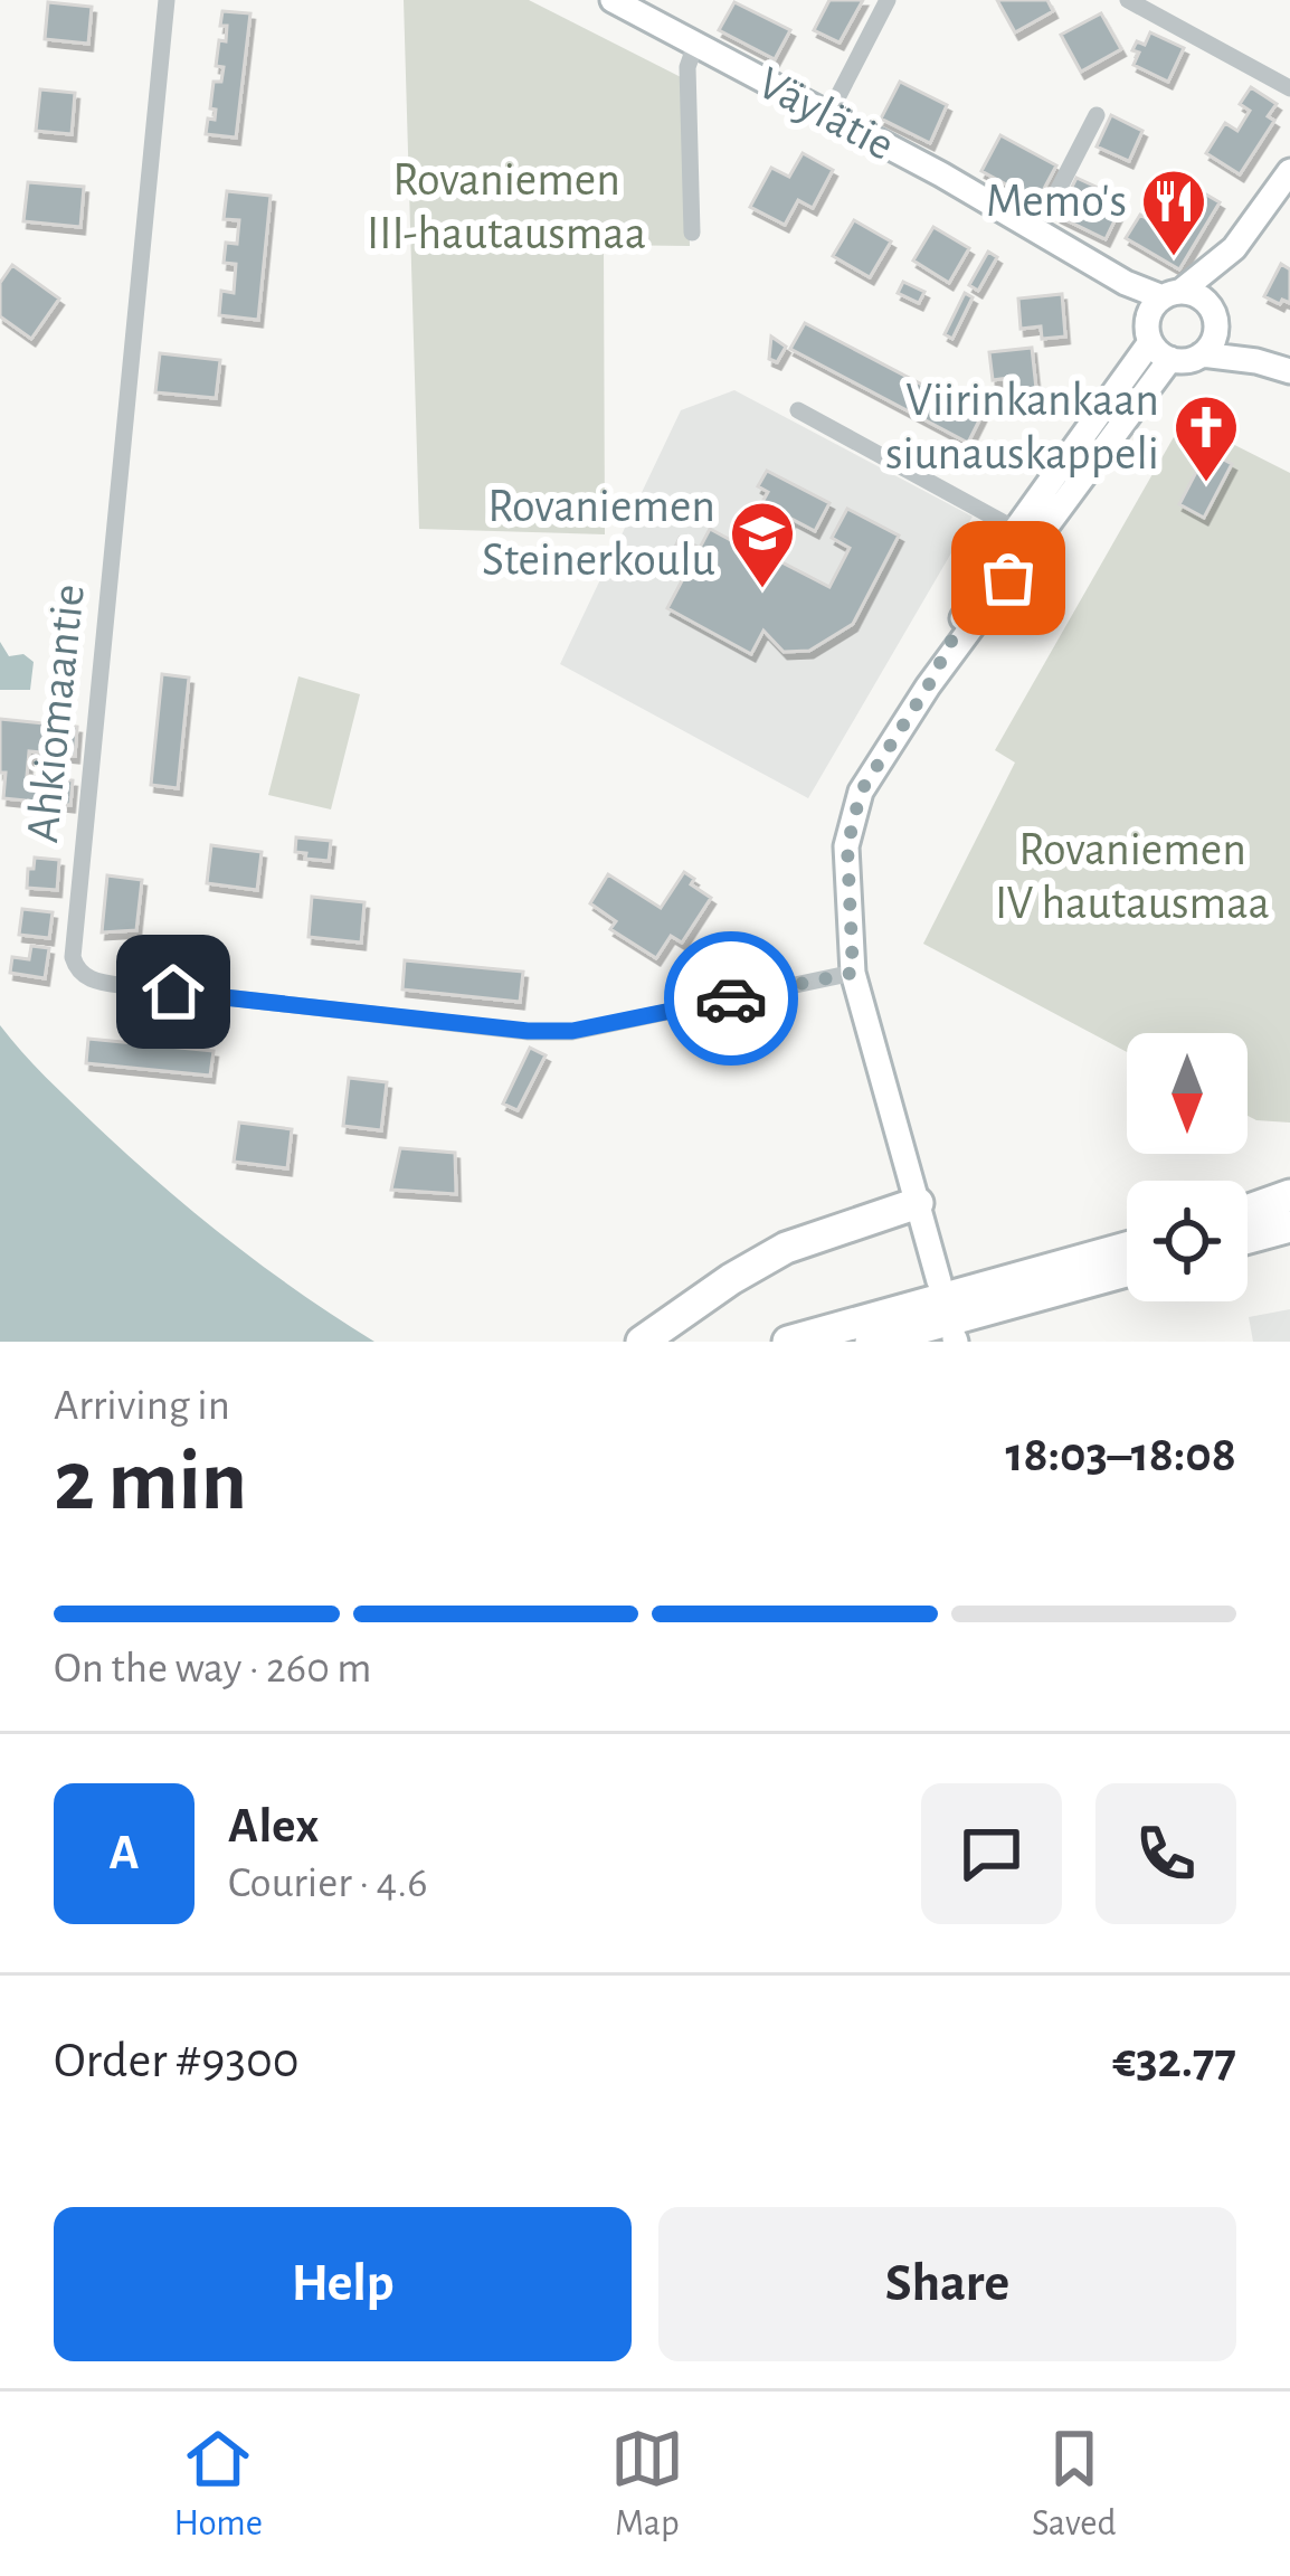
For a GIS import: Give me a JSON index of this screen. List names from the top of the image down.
{
  "streets": {
    "street": ["Väylätie", "Ahkiomaantie"]
  },
  "parks": ["Rovaniemen III-hautausmaa", "Rovaniemen IV hautausmaa"],
  "places": {
    "restaurant": ["Memo's"],
    "church": ["Viirinkankaan siunauskappeli"],
    "school or university": ["Rovaniemen Steinerkoulu"]
  },
  "north": "bottom",
  "page": {
    "heading": ["2 min", "Arriving in", "18:03–18:08"],
    "panel": [
      "Alex",
      "Courier · 4.6",
      "Order #9300",
      "€32.77"
    ],
    "bar": "On the way · 260 m",
    "round": "A",
    "buttons": ["Help", "Share"],
    "tabs": ["Home", "Map", "Saved"]
  }
}
